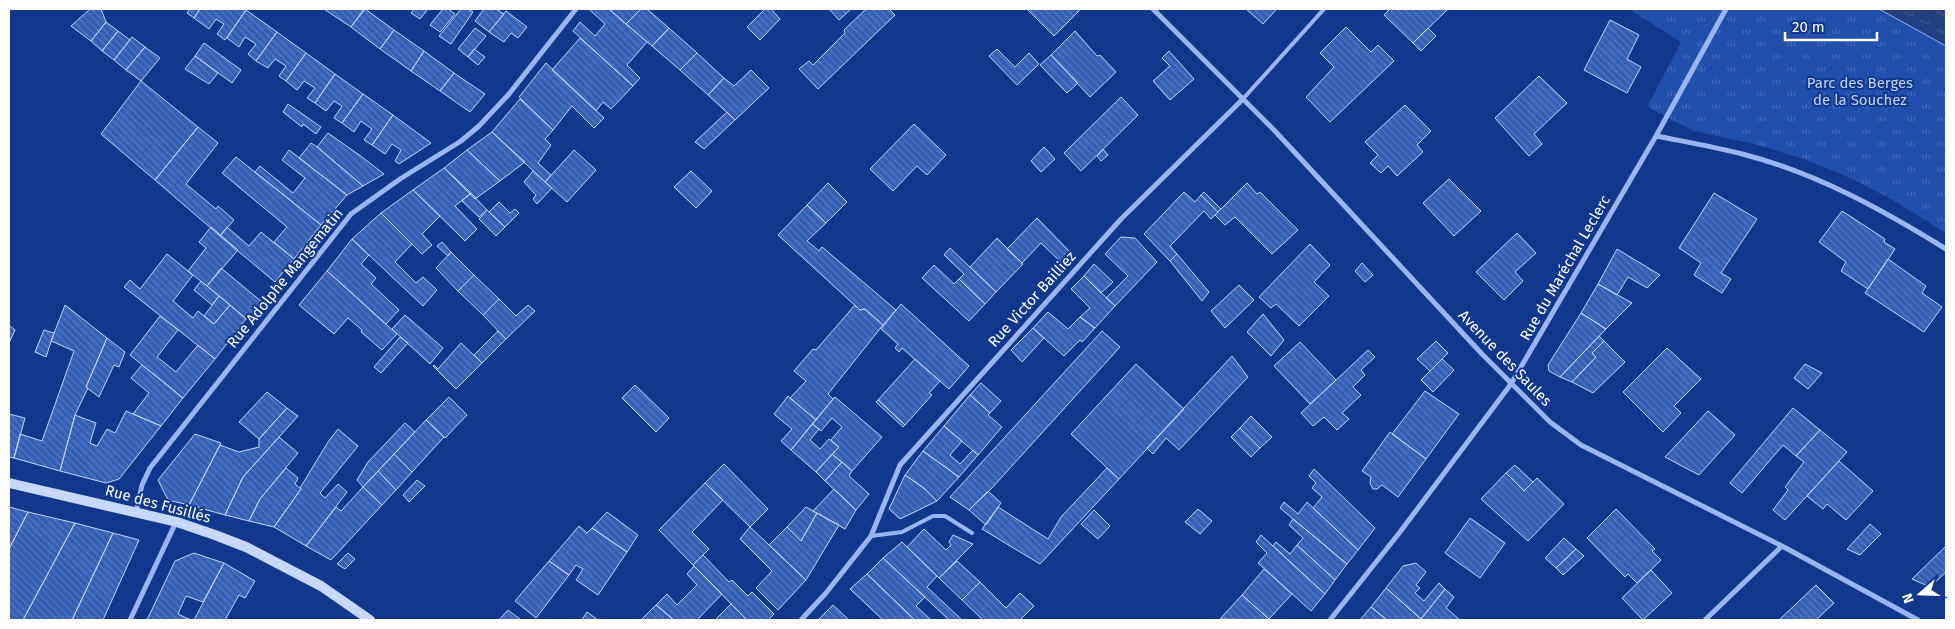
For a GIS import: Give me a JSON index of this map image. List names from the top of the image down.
{
  "streets": {
    "main road": ["Rue des Fusillés"],
    "street": [
      "Rue du Maréchal Leclerc",
      "Rue Adolphe Mangematin",
      "Rue Victor Bailliez",
      "Avenue des Saules"
    ]
  },
  "crossings": [
    ["Rue du Maréchal Leclerc", "Avenue des Saules"],
    ["Rue Adolphe Mangematin", "Rue des Fusillés"],
    ["Rue Victor Bailliez", "Avenue des Saules"]
  ],
  "parks": ["Parc des Berges de la Souchez"],
  "scale_bar": "20 m",
  "north": "left"
}
